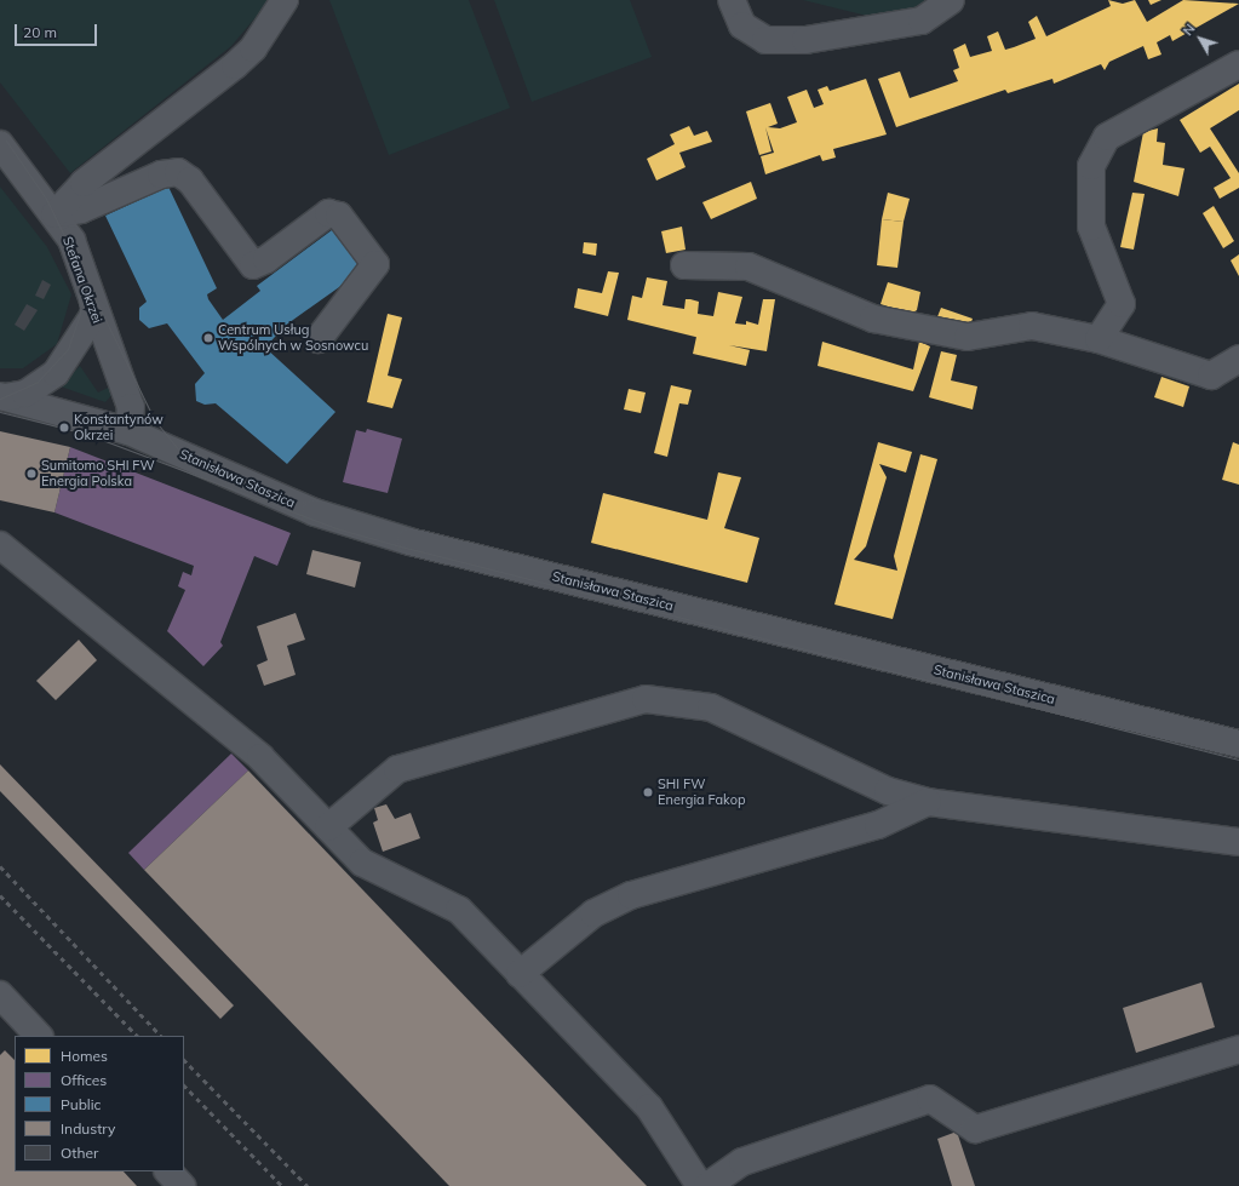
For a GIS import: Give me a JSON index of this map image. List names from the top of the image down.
{
  "streets": {
    "street": ["Stefana Okrzei", "Stanisława Staszica"]
  },
  "crossings": [
    ["Stefana Okrzei", "Stanisława Staszica"]
  ],
  "places": [
    "Centrum Usług Wspólnych w Sosnowcu",
    "Konstantynów Okrzei",
    "Sumitomo SHI FW Energia Polska",
    "SHI FW Energia Fakop"
  ],
  "legend": [
    "Homes",
    "Offices",
    "Public",
    "Industry",
    "Other"
  ],
  "scale_bar": "20 m",
  "north": "top left"
}
